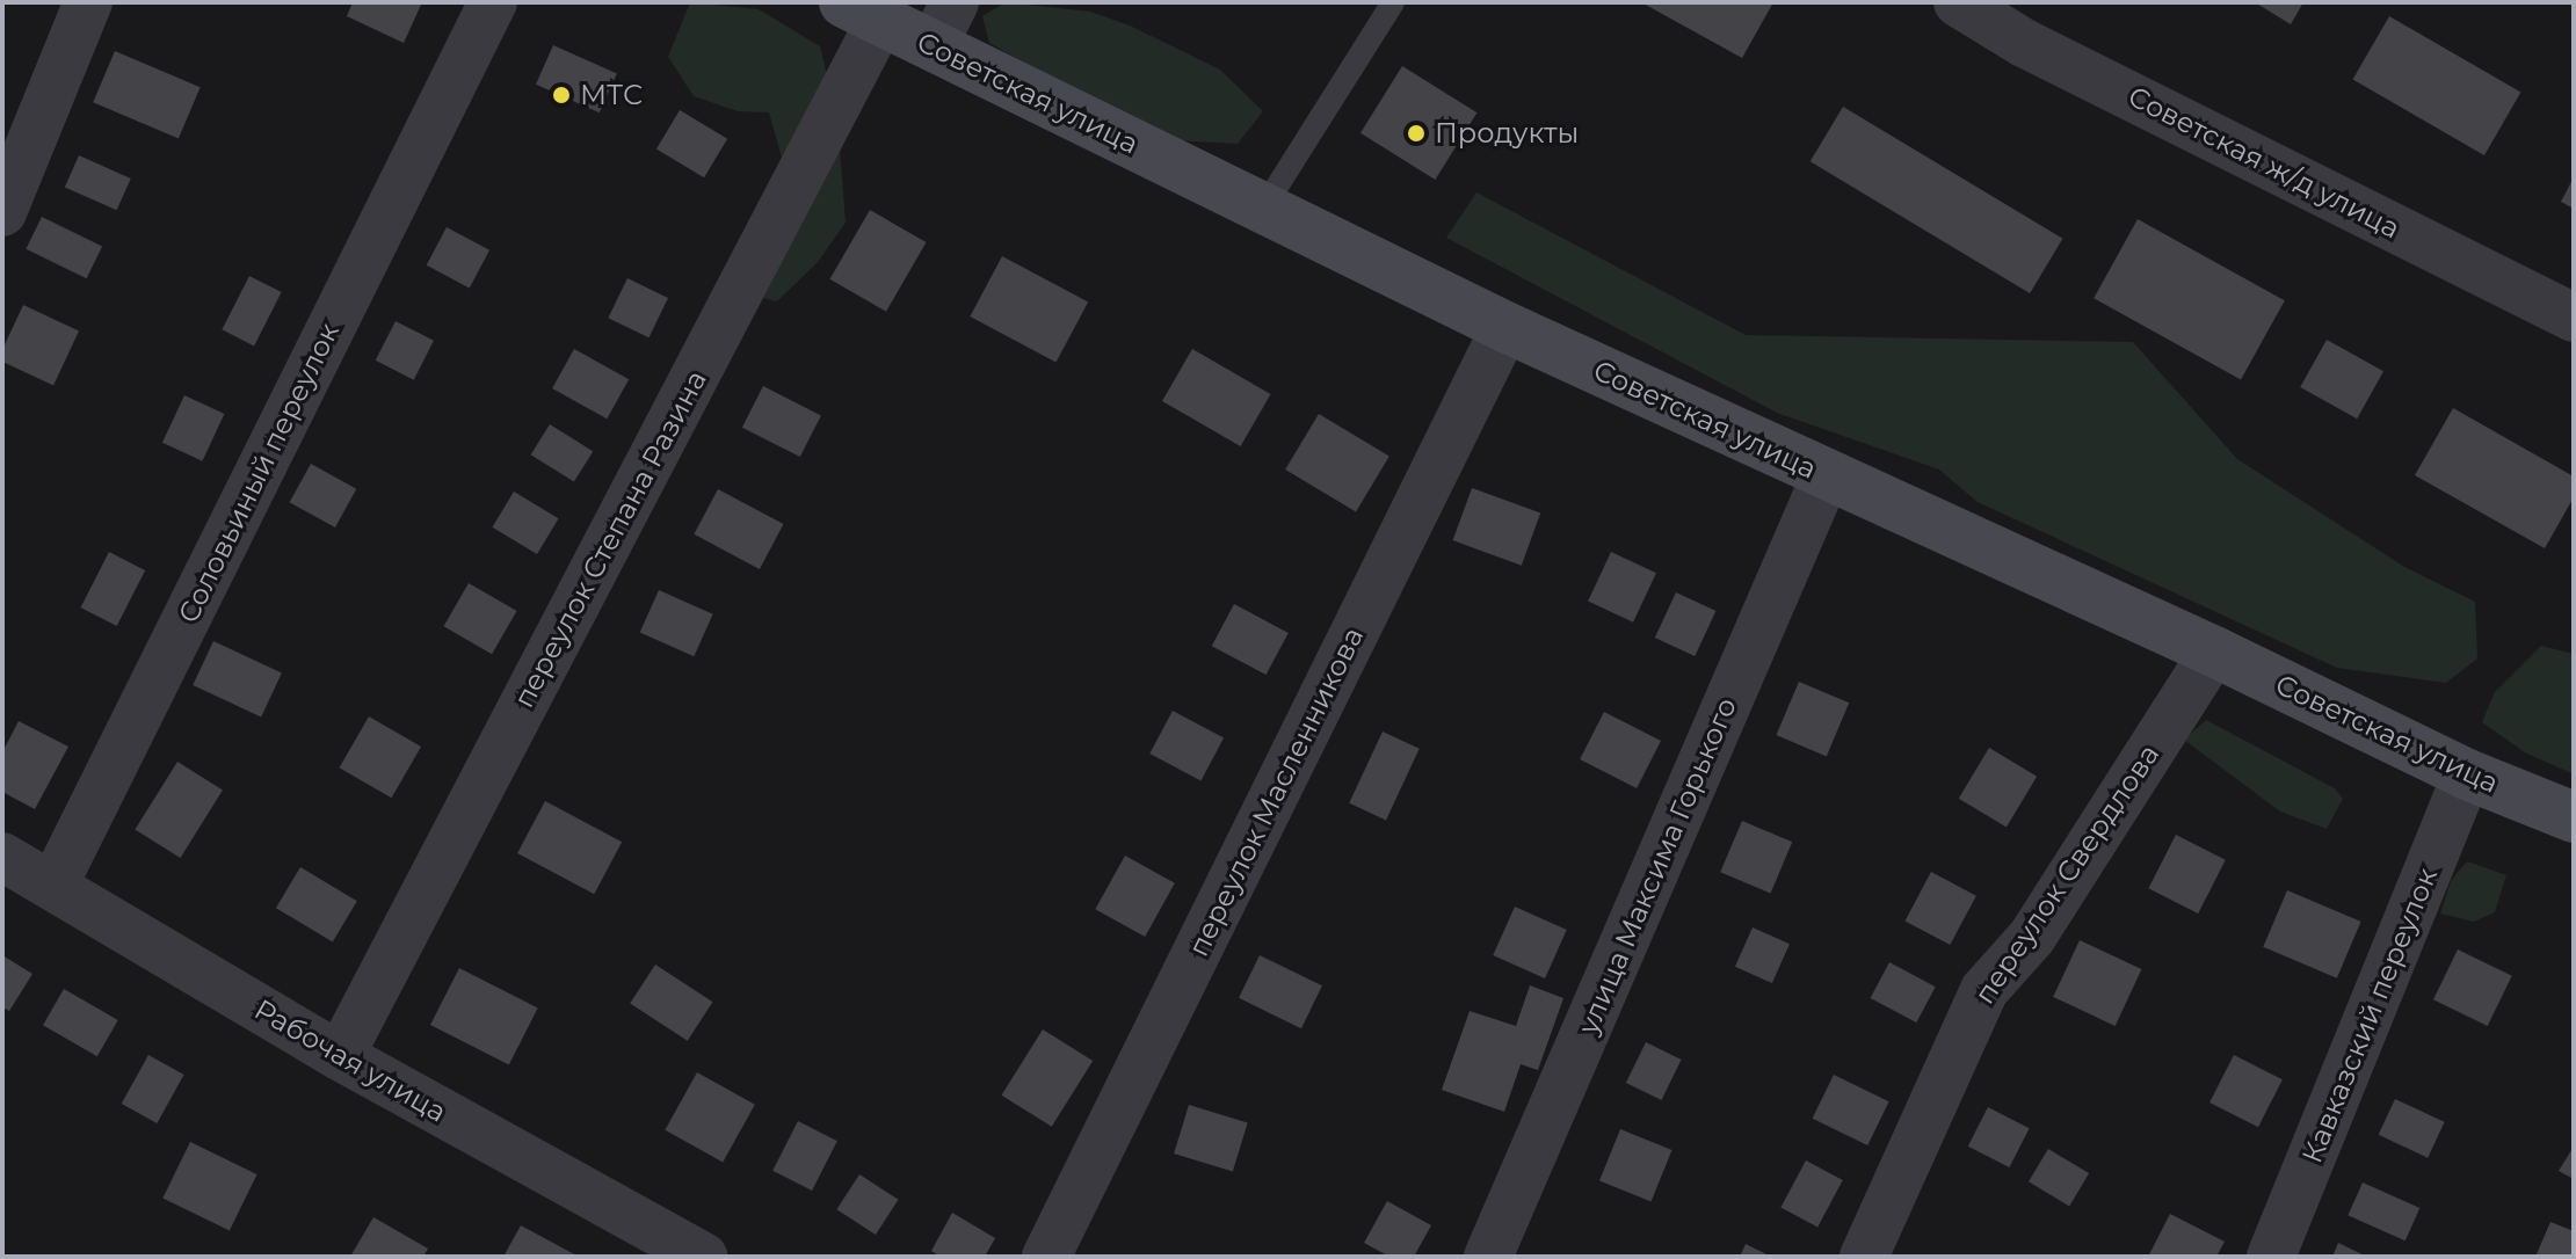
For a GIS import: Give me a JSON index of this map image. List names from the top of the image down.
{
  "streets": {
    "main road": ["Советская улица"],
    "street": [
      "Советская ж/д улица",
      "Соловьиный переулок",
      "переулок Степана Разина",
      "переулок Масленникова",
      "улица Максима Горького",
      "переулок Свердлова",
      "Кавказский переулок",
      "Рабочая улица"
    ]
  },
  "crossings": [
    ["Советская улица", "переулок Степана Разина"],
    ["Советская улица", "переулок Масленникова"],
    ["Советская улица", "улица Максима Горького"],
    ["Советская улица", "переулок Свердлова"],
    ["Советская улица", "Кавказский переулок"],
    ["Соловьиный переулок", "Рабочая улица"],
    ["переулок Степана Разина", "Рабочая улица"]
  ],
  "places": ["МТС", "Продукты"]
}
